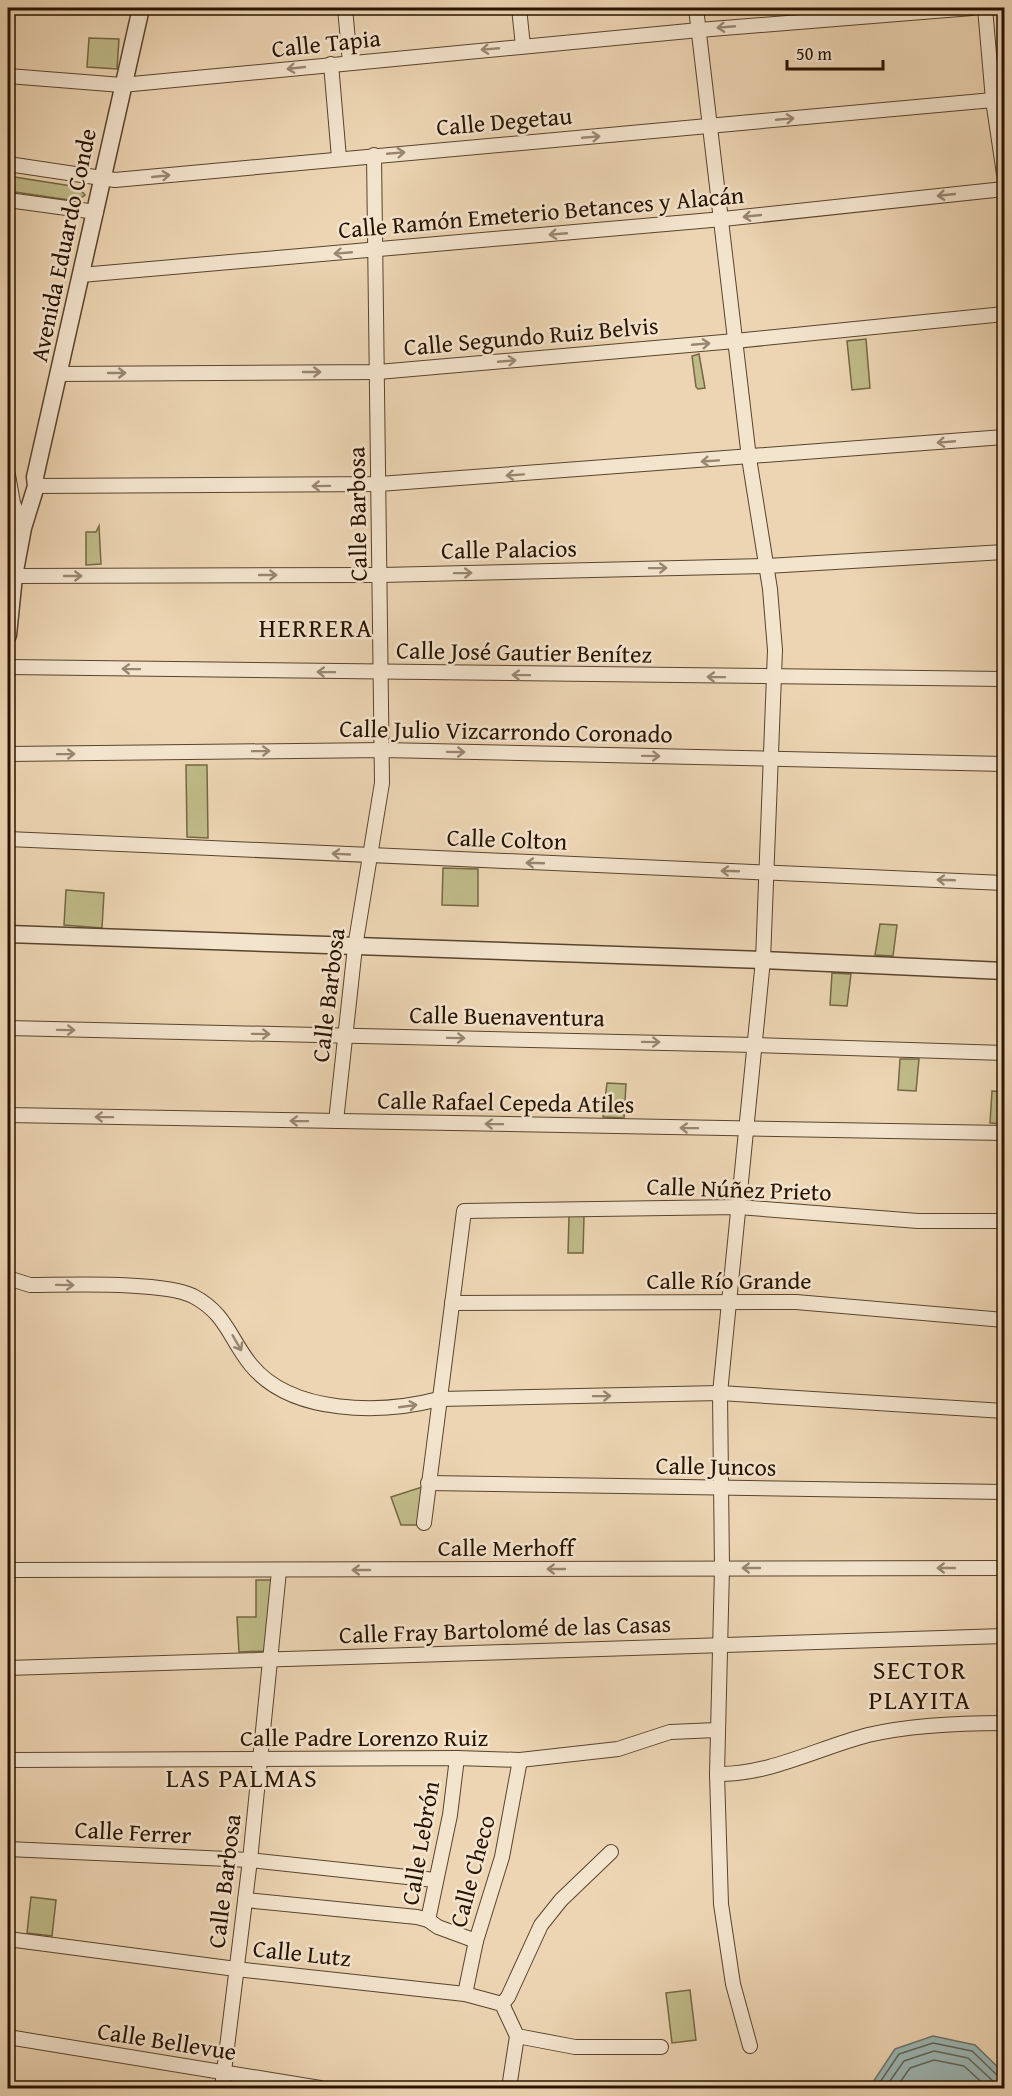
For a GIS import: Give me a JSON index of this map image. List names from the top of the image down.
{
  "streets": {
    "street": [
      "Calle Tapia",
      "Calle Degetau",
      "Calle Ramón Emeterio Betances y Alacán",
      "Avenida Eduardo Conde",
      "Calle Segundo Ruiz Belvis",
      "Calle Barbosa",
      "Calle Palacios",
      "Calle José Gautier Benítez",
      "Calle Julio Vizcarrondo Coronado",
      "Calle Colton",
      "Calle Buenaventura",
      "Calle Rafael Cepeda Atiles",
      "Calle Núñez Prieto",
      "Calle Río Grande",
      "Calle Juncos",
      "Calle Merhoff",
      "Calle Fray Bartolomé de las Casas",
      "Calle Padre Lorenzo Ruiz",
      "Calle Ferrer",
      "Calle Lebrón",
      "Calle Checo",
      "Calle Lutz",
      "Calle Bellevue"
    ]
  },
  "crossings": [
    ["Calle Tapia", "Avenida Eduardo Conde"],
    ["Calle Degetau", "Avenida Eduardo Conde"],
    ["Calle Degetau", "Calle Barbosa"],
    ["Calle Ramón Emeterio Betances y Alacán", "Avenida Eduardo Conde"],
    ["Calle Ramón Emeterio Betances y Alacán", "Calle Barbosa"],
    ["Avenida Eduardo Conde", "Calle Segundo Ruiz Belvis"],
    ["Avenida Eduardo Conde", "Calle Palacios"],
    ["Calle Segundo Ruiz Belvis", "Calle Barbosa"],
    ["Calle Barbosa", "Calle Palacios"],
    ["Calle Barbosa", "Calle José Gautier Benítez"],
    ["Calle Barbosa", "Calle Julio Vizcarrondo Coronado"],
    ["Calle Barbosa", "Calle Colton"],
    ["Calle Barbosa", "Calle Buenaventura"],
    ["Calle Barbosa", "Calle Rafael Cepeda Atiles"],
    ["Calle Barbosa", "Calle Merhoff"],
    ["Calle Barbosa", "Calle Fray Bartolomé de las Casas"],
    ["Calle Barbosa", "Calle Padre Lorenzo Ruiz"],
    ["Calle Barbosa", "Calle Ferrer"],
    ["Calle Barbosa", "Calle Lutz"],
    ["Calle Barbosa", "Calle Bellevue"],
    ["Calle Núñez Prieto", "Calle Río Grande"],
    ["Calle Padre Lorenzo Ruiz", "Calle Lebrón"],
    ["Calle Padre Lorenzo Ruiz", "Calle Checo"],
    ["Calle Ferrer", "Calle Lebrón"],
    ["Calle Lebrón", "Calle Checo"],
    ["Calle Checo", "Calle Lutz"]
  ],
  "one_way": [
    "Calle Tapia",
    "Calle Degetau",
    "Calle Ramón Emeterio Betances y Alacán",
    "Calle José Gautier Benítez",
    "Calle Julio Vizcarrondo Coronado",
    "Calle Rafael Cepeda Atiles",
    "Calle Merhoff"
  ],
  "districts": ["HERRERA", "SECTOR PLAYITA", "LAS PALMAS"],
  "scale_bar": "50 m"
}
